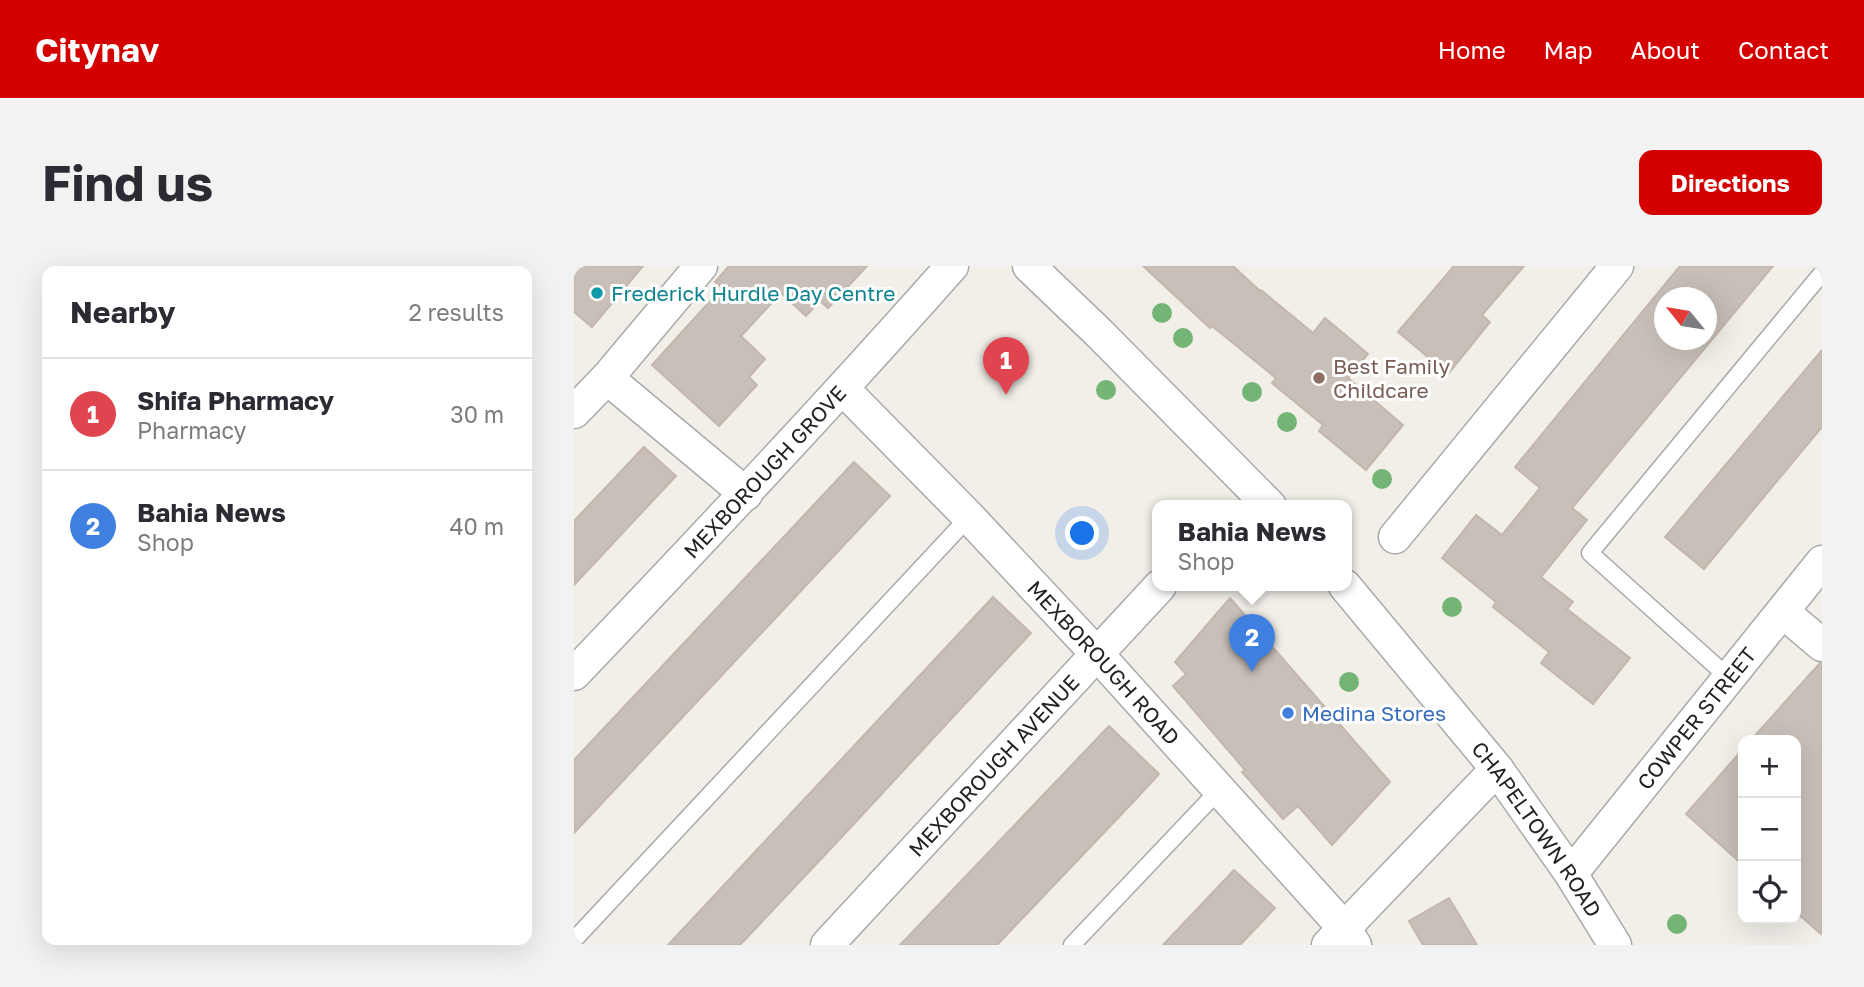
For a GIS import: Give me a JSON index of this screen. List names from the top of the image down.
{
  "streets": {
    "street": [
      "MEXBOROUGH GROVE",
      "MEXBOROUGH ROAD",
      "COWPER STREET",
      "MEXBOROUGH AVENUE",
      "CHAPELTOWN ROAD"
    ]
  },
  "crossings": [
    ["MEXBOROUGH GROVE", "MEXBOROUGH ROAD"],
    ["MEXBOROUGH ROAD", "MEXBOROUGH AVENUE"],
    ["COWPER STREET", "CHAPELTOWN ROAD"]
  ],
  "places": ["Frederick Hurdle Day Centre", "Best Family Childcare", "Medina Stores"],
  "north": "top left",
  "page": {
    "header": "Citynav",
    "nav": [
      "Home",
      "Map",
      "About",
      "Contact"
    ],
    "buttons": "Directions",
    "title": "Find us",
    "heading": ["Nearby", "2 results"],
    "pins": ["1", "2"],
    "list": [
      {
        "mark": "1",
        "name": "Shifa Pharmacy",
        "note": "Pharmacy",
        "value": "30 m"
      },
      {
        "mark": "2",
        "name": "Bahia News",
        "note": "Shop",
        "value": "40 m"
      }
    ],
    "popup": ["Bahia News", "Shop"],
    "map_buttons": ["+", "−"]
  }
}
